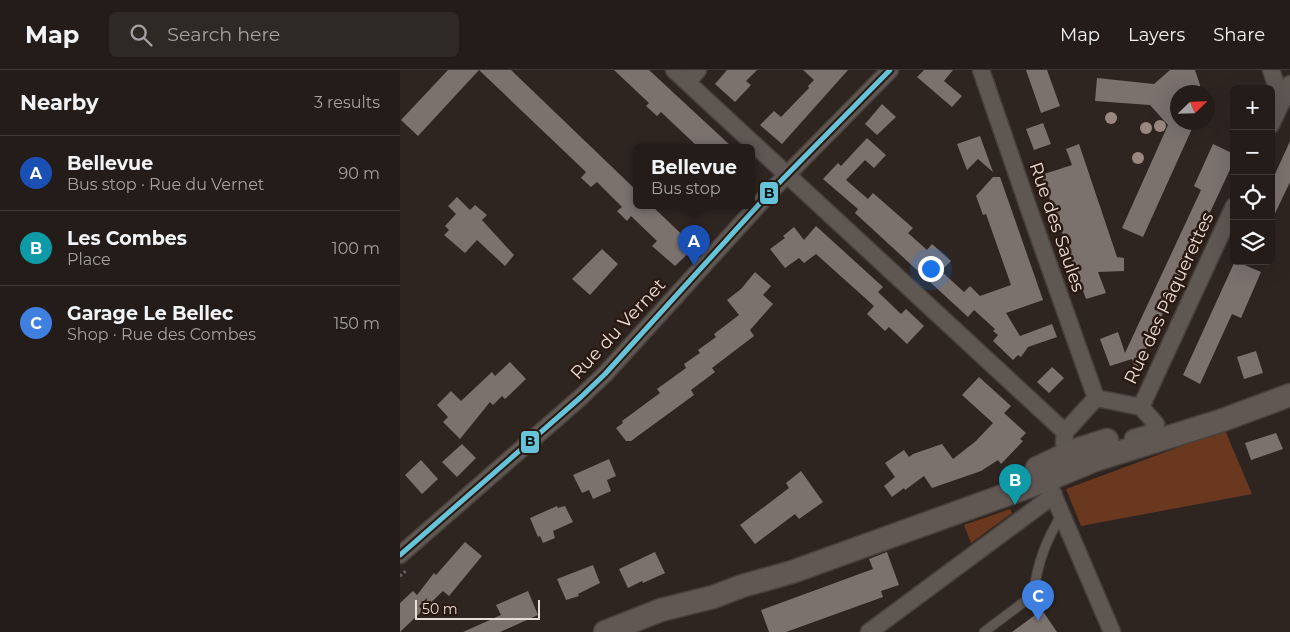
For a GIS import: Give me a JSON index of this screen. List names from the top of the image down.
{
  "streets": {
    "street": ["Rue des Saules", "Rue des Pâquerettes", "Rue du Vernet"]
  },
  "lines": ["transit line B"],
  "scale_bar": "50 m",
  "north": "top right",
  "page": {
    "header": "Map",
    "search": "Search here",
    "nav": ["Map", "Layers", "Share"],
    "heading": ["Nearby", "3 results"],
    "map_buttons": ["+", "−"],
    "list": [
      {
        "mark": "A",
        "name": "Bellevue",
        "note": "Bus stop · Rue du Vernet",
        "value": "90 m"
      },
      {
        "mark": "B",
        "name": "Les Combes",
        "note": "Place",
        "value": "100 m"
      },
      {
        "mark": "C",
        "name": "Garage Le Bellec",
        "note": "Shop · Rue des Combes",
        "value": "150 m"
      }
    ],
    "popup": ["Bellevue", "Bus stop"],
    "pins": ["A", "B", "C"],
    "scale": "50 m"
  }
}
